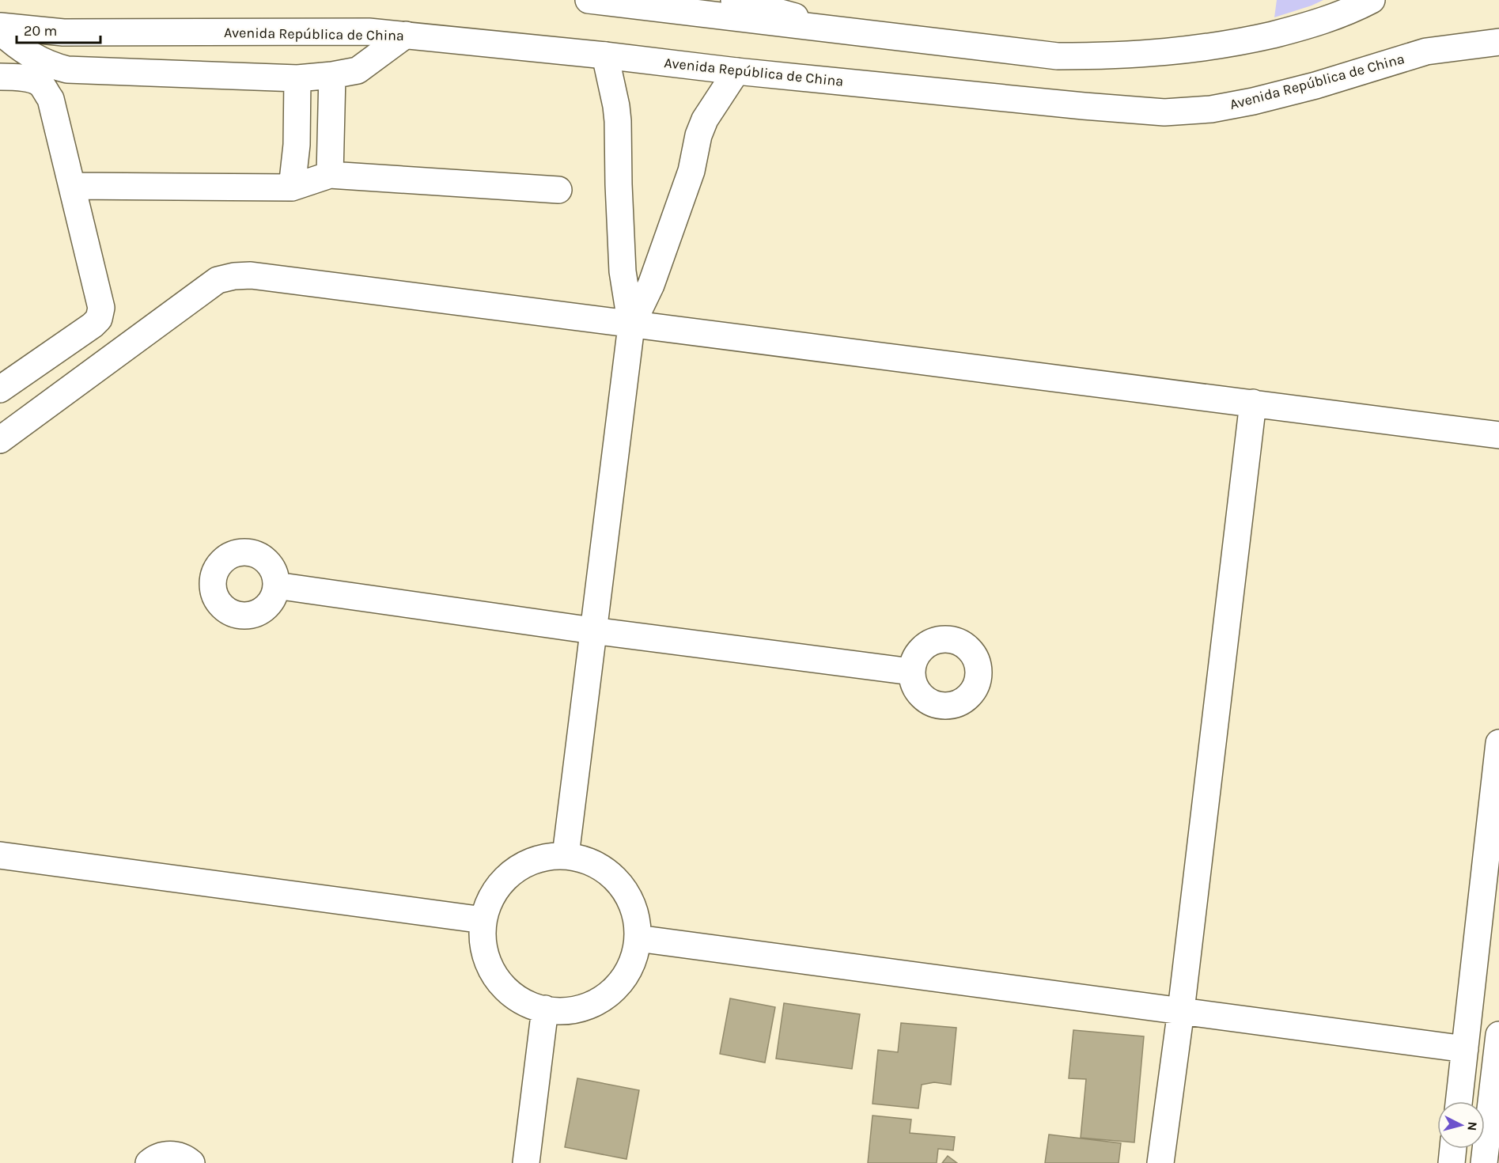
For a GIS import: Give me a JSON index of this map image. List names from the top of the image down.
{
  "streets": {
    "street": ["Avenida República de China"]
  },
  "scale_bar": "20 m",
  "north": "right"
}
